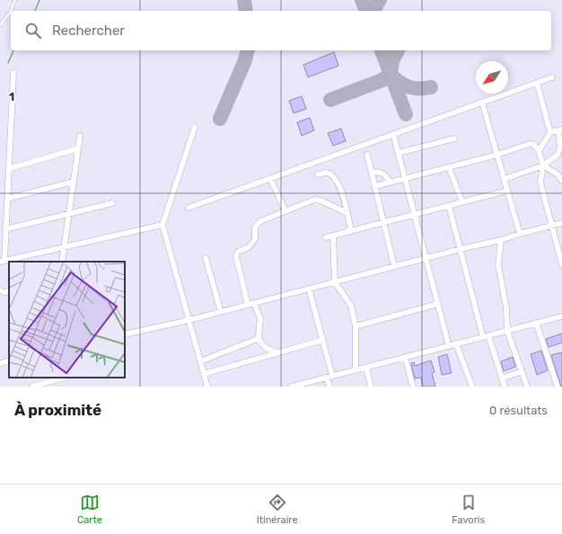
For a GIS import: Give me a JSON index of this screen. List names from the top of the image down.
{
  "north": "bottom left",
  "page": {
    "search": "Rechercher",
    "heading": ["À proximité", "0 résultats"],
    "nav": ["Carte", "Itinéraire", "Favoris"]
  },
  "grid": {
    "rows": ["1"]
  }
}
